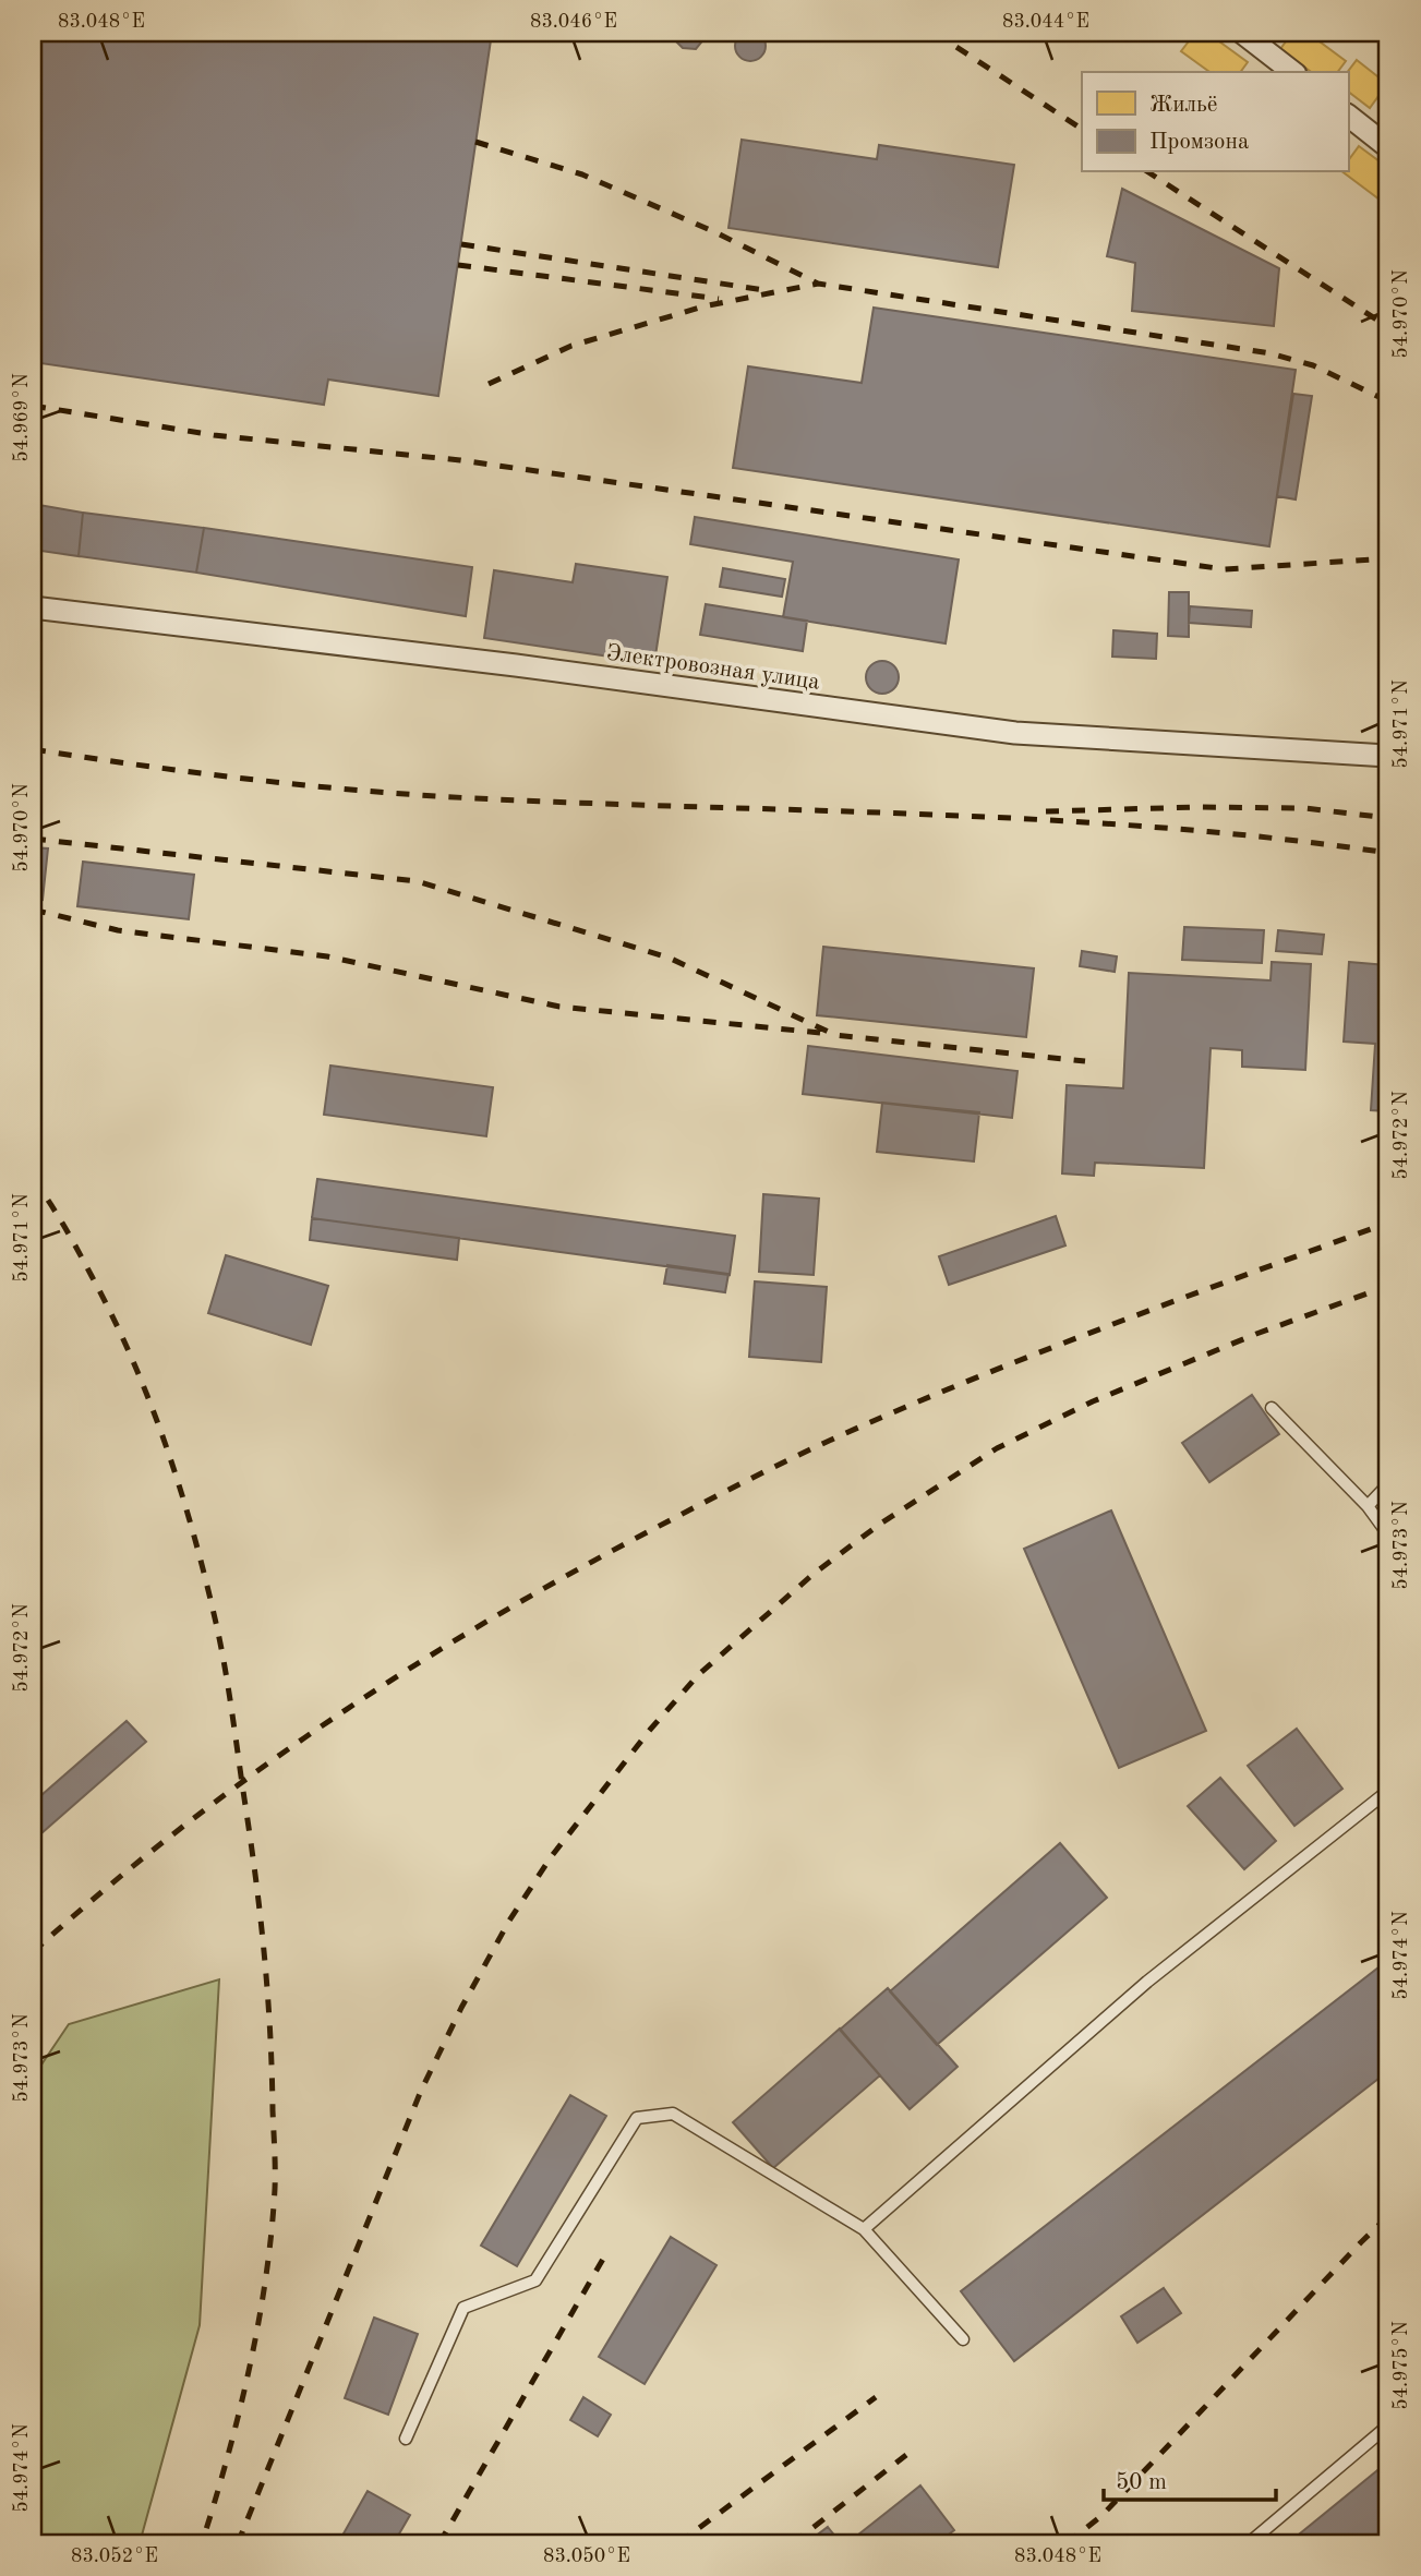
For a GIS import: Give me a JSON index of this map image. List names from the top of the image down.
{
  "streets": {
    "street": ["Электровозная улица"]
  },
  "legend": ["Жильё", "Промзона"],
  "scale_bar": "50 m",
  "coordinates": [
    "83.048°E",
    "83.046°E",
    "83.044°E",
    "54.970°N",
    "54.969°N",
    "54.971°N",
    "54.972°N",
    "54.973°N",
    "54.974°N",
    "54.975°N",
    "83.052°E",
    "83.050°E"
  ]
}
